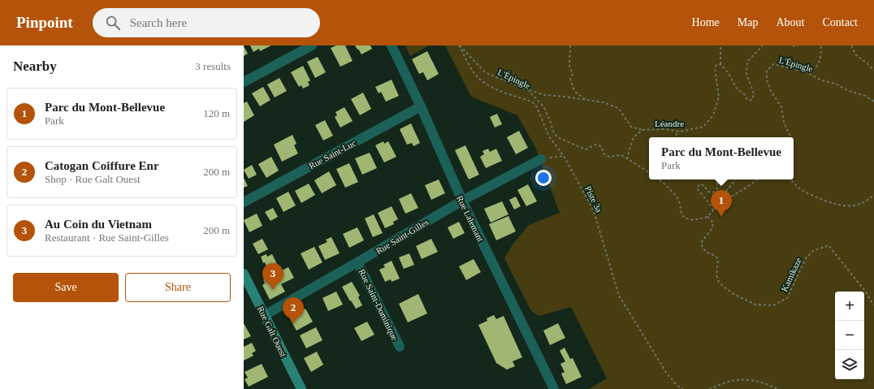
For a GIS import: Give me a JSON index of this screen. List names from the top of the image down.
{
  "streets": {
    "main road": ["Rue Galt Ouest"],
    "street": [
      "Rue Saint-Luc",
      "Rue Lalemant",
      "Rue Saint-Gilles",
      "Rue Saint-Dominique"
    ],
    "path": [
      "L'Épingle",
      "Léandre",
      "Piste 3a",
      "Kamikaze"
    ]
  },
  "crossings": [
    ["L'Épingle", "Léandre"],
    ["L'Épingle", "Piste 3a"],
    ["Rue Saint-Luc", "Rue Lalemant"],
    ["Rue Lalemant", "Rue Saint-Gilles"],
    ["Rue Saint-Gilles", "Rue Saint-Dominique"],
    ["Rue Saint-Gilles", "Rue Galt Ouest"]
  ],
  "page": {
    "header": "Pinpoint",
    "search": "Search here",
    "nav": [
      "Home",
      "Map",
      "About",
      "Contact"
    ],
    "heading": ["Nearby", "3 results"],
    "list": [
      {
        "mark": "1",
        "name": "Parc du Mont-Bellevue",
        "note": "Park",
        "value": "120 m"
      },
      {
        "mark": "2",
        "name": "Catogan Coiffure Enr",
        "note": "Shop · Rue Galt Ouest",
        "value": "200 m"
      },
      {
        "mark": "3",
        "name": "Au Coin du Vietnam",
        "note": "Restaurant · Rue Saint-Gilles",
        "value": "200 m"
      }
    ],
    "popup": ["Parc du Mont-Bellevue", "Park"],
    "pins": ["1", "3", "2"],
    "buttons": ["Save", "Share"],
    "map_buttons": ["+", "−"]
  }
}
